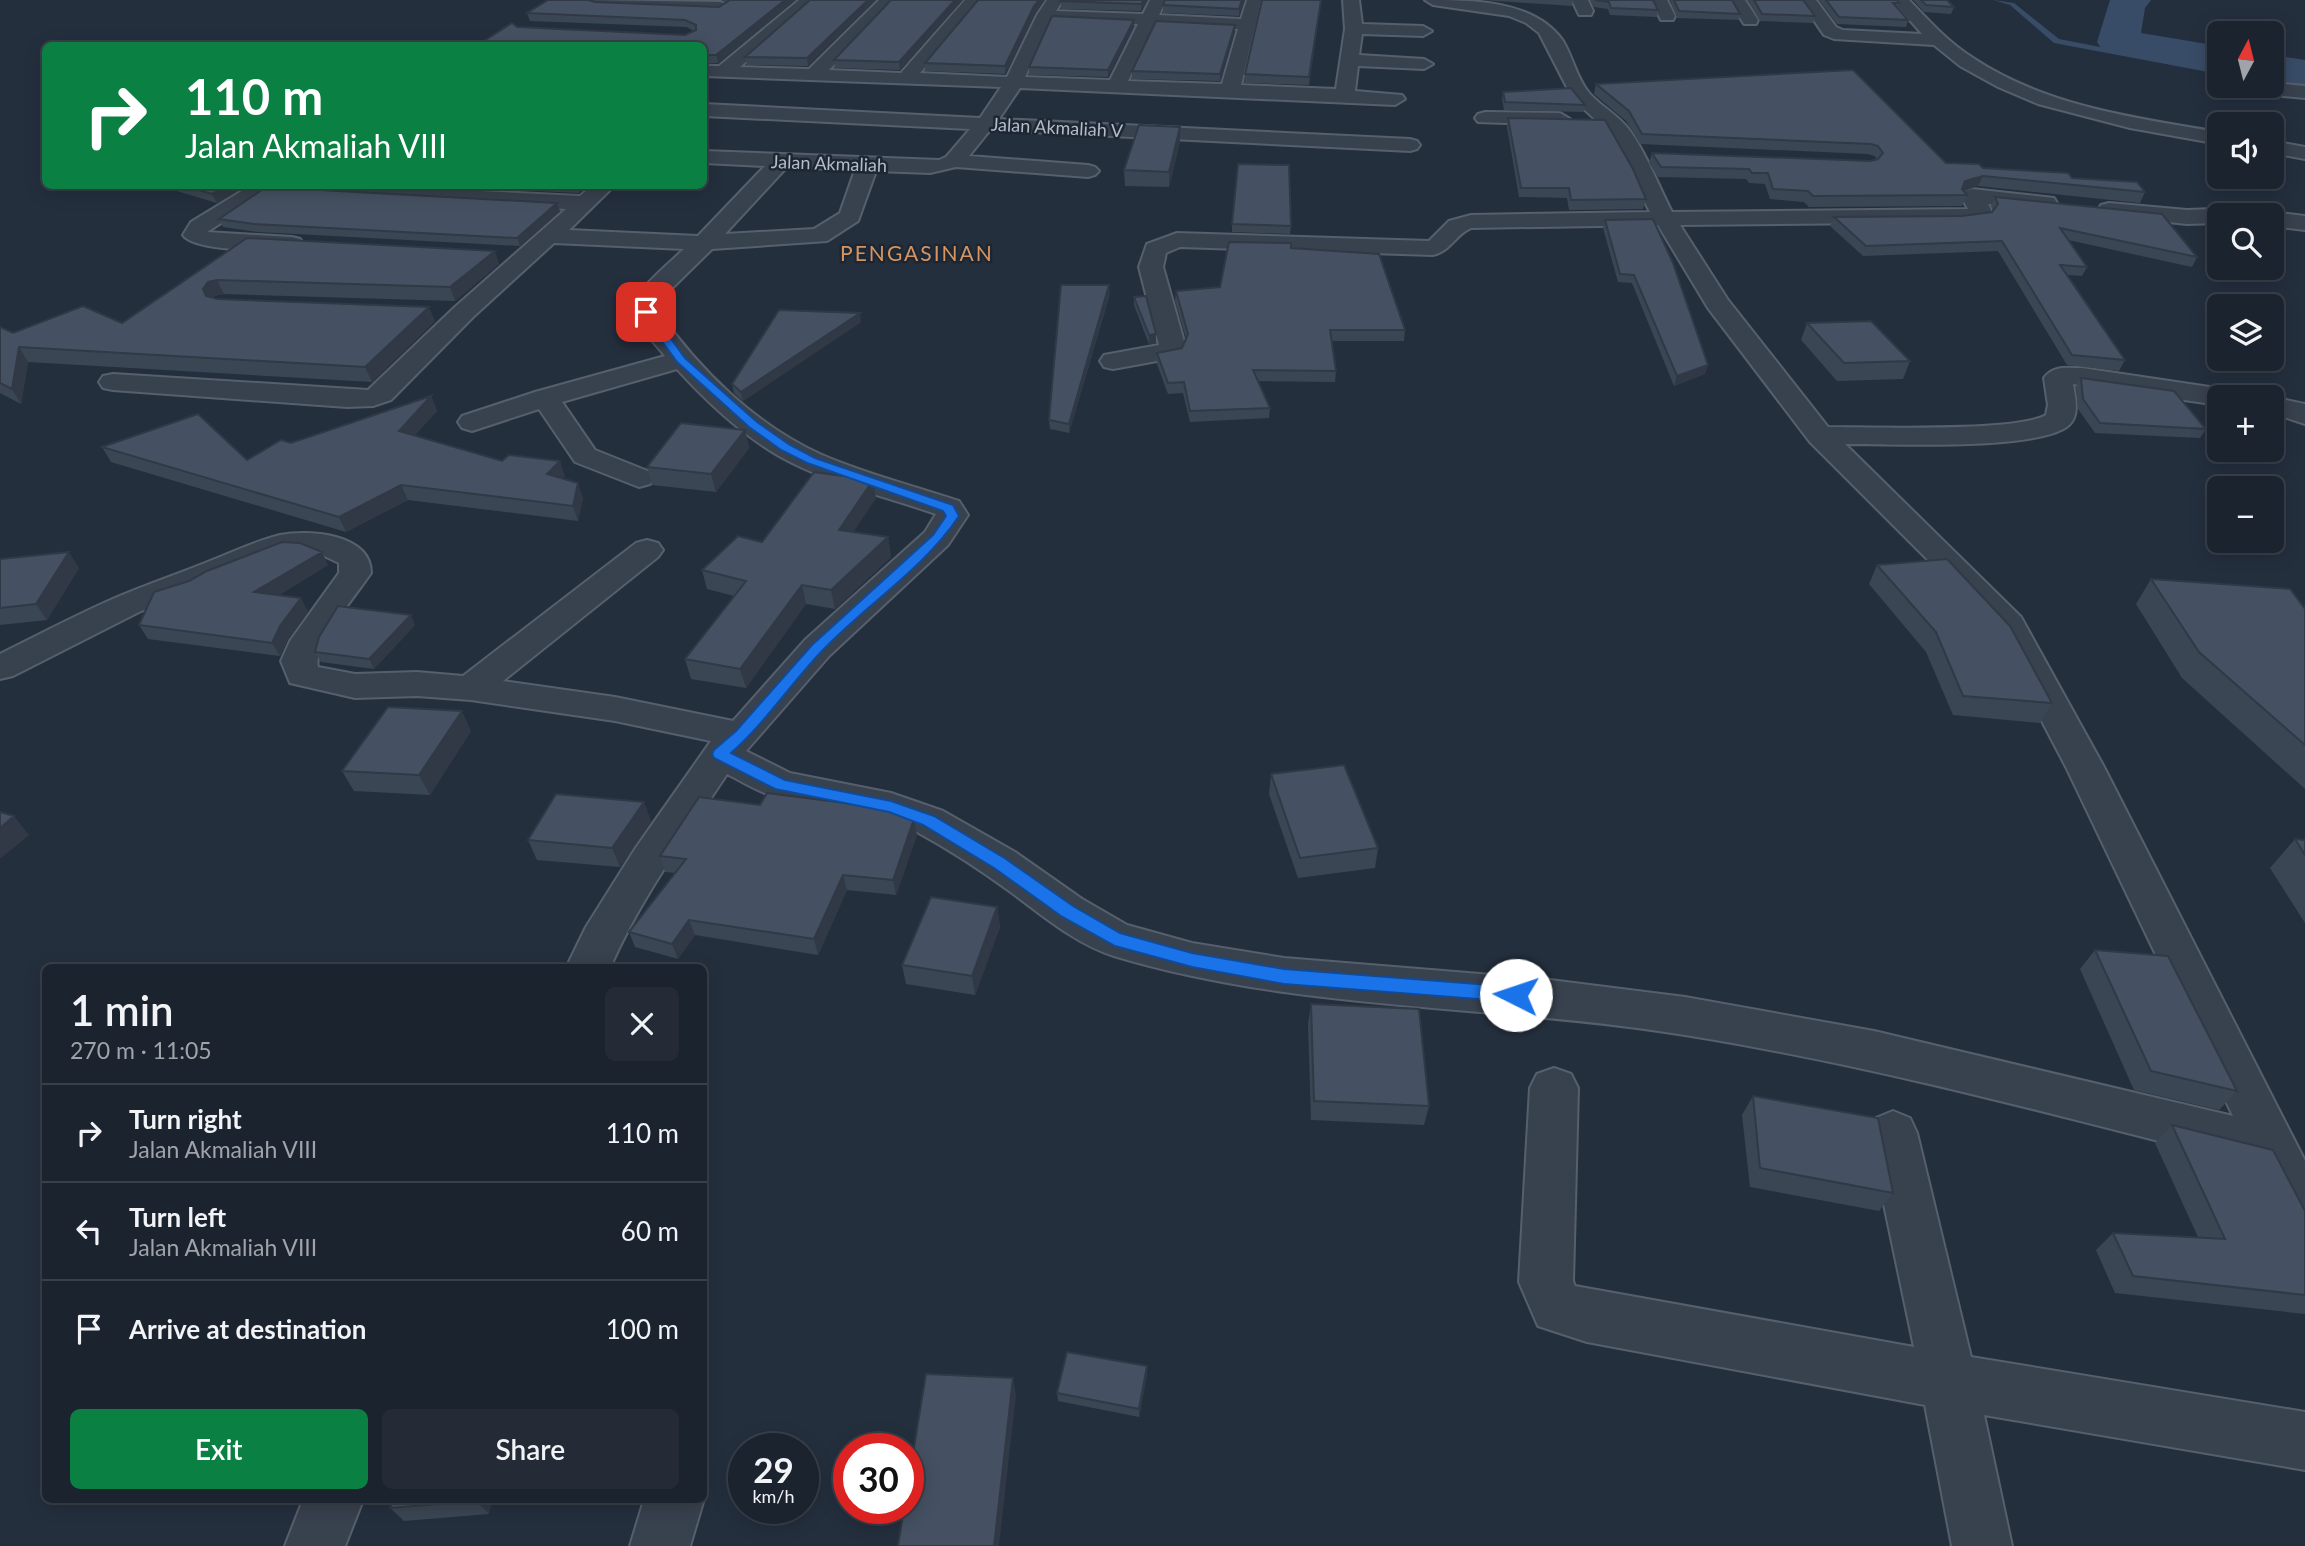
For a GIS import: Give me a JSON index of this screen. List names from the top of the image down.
{
  "streets": {
    "street": ["Jalan Akmaliah V", "Jalan Akmaliah"]
  },
  "districts": ["PENGASINAN"],
  "north": "top",
  "page": {
    "map_buttons": ["+", "−"],
    "turn": ["110 m", "Jalan Akmaliah VIII"],
    "heading": ["1 min", "270 m · 11:05"],
    "list": [
      {
        "name": "Turn right",
        "note": "Jalan Akmaliah VIII",
        "value": "110 m"
      },
      {
        "name": "Turn left",
        "note": "Jalan Akmaliah VIII",
        "value": "60 m"
      },
      {
        "name": "Arrive at destination",
        "value": "100 m"
      }
    ],
    "buttons": ["Exit", "Share"],
    "speed": "29 km/h",
    "limit": "30"
  }
}
